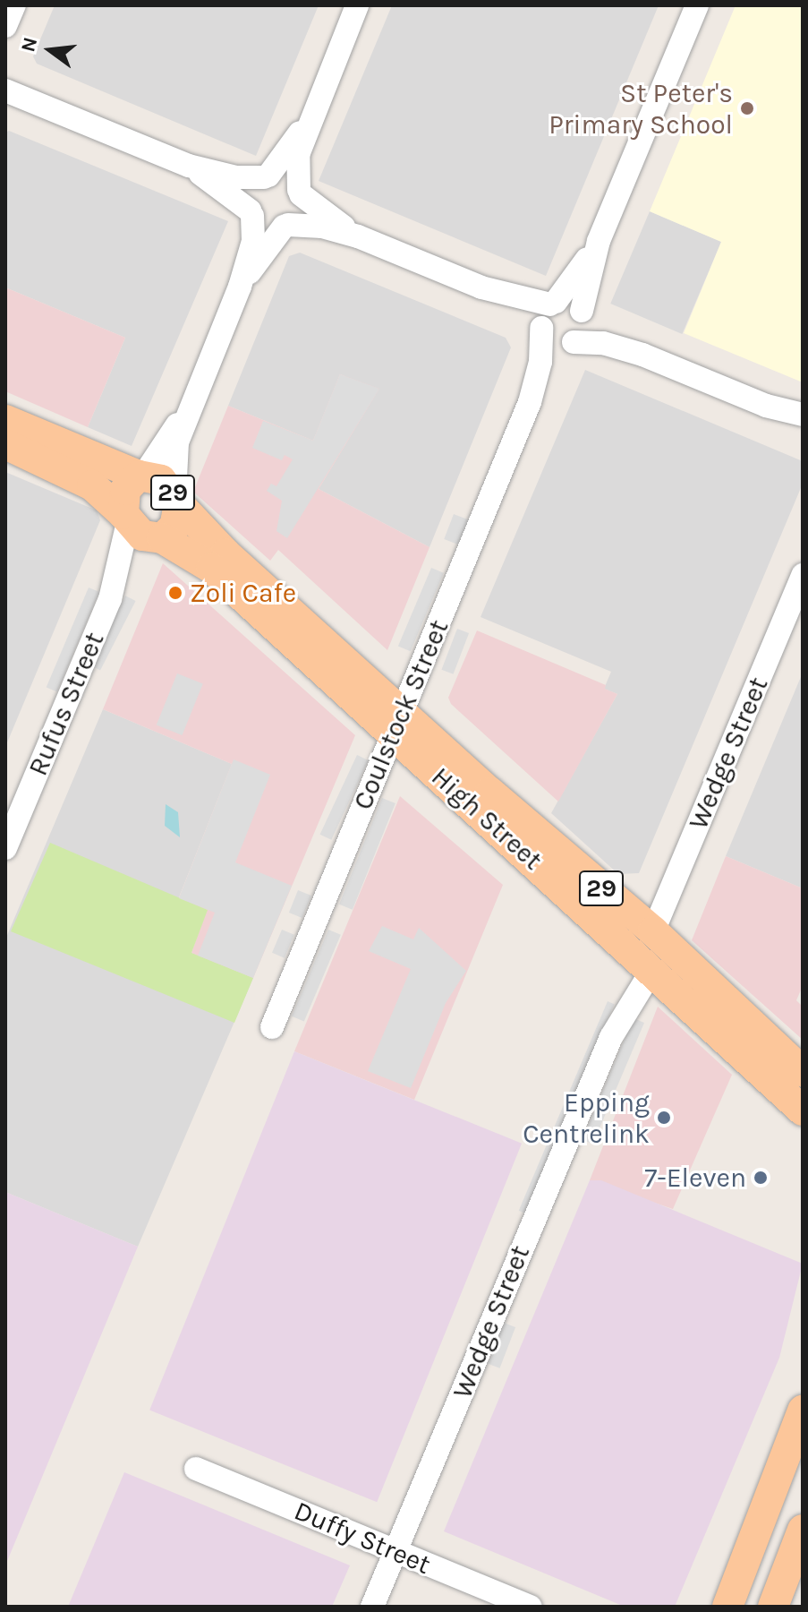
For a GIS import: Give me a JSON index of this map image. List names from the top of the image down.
{
  "streets": {
    "main road": ["29", "High Street"],
    "street": [
      "Rufus Street",
      "Coulstock Street",
      "Wedge Street",
      "Duffy Street"
    ]
  },
  "crossings": [
    ["29", "Rufus Street"],
    ["29", "High Street"],
    ["Rufus Street", "High Street"],
    ["Coulstock Street", "High Street"],
    ["Wedge Street", "High Street"],
    ["Wedge Street", "Duffy Street"]
  ],
  "places": [
    "St Peter's Primary School",
    "Zoli Cafe",
    "Epping Centrelink",
    "7-Eleven"
  ],
  "north": "left"
}
